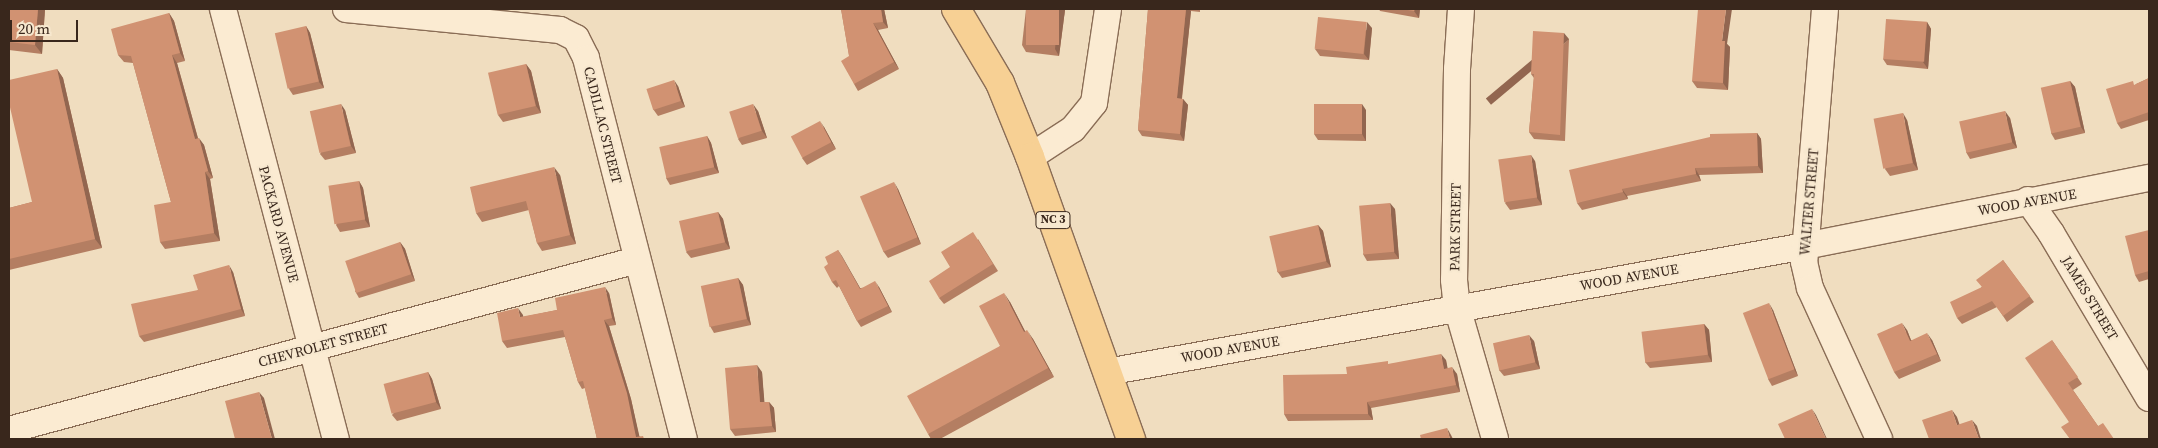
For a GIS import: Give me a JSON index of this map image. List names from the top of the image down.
{
  "streets": {
    "main road": ["NC 3"],
    "street": [
      "CADILLAC STREET",
      "WALTER STREET",
      "WOOD AVENUE",
      "PACKARD AVENUE",
      "PARK STREET",
      "JAMES STREET",
      "CHEVROLET STREET"
    ]
  },
  "crossings": [
    ["CADILLAC STREET", "CHEVROLET STREET"],
    ["WALTER STREET", "WOOD AVENUE"],
    ["WOOD AVENUE", "NC 3"],
    ["WOOD AVENUE", "PARK STREET"],
    ["WOOD AVENUE", "JAMES STREET"],
    ["PACKARD AVENUE", "CHEVROLET STREET"]
  ],
  "scale_bar": "20 m"
}
